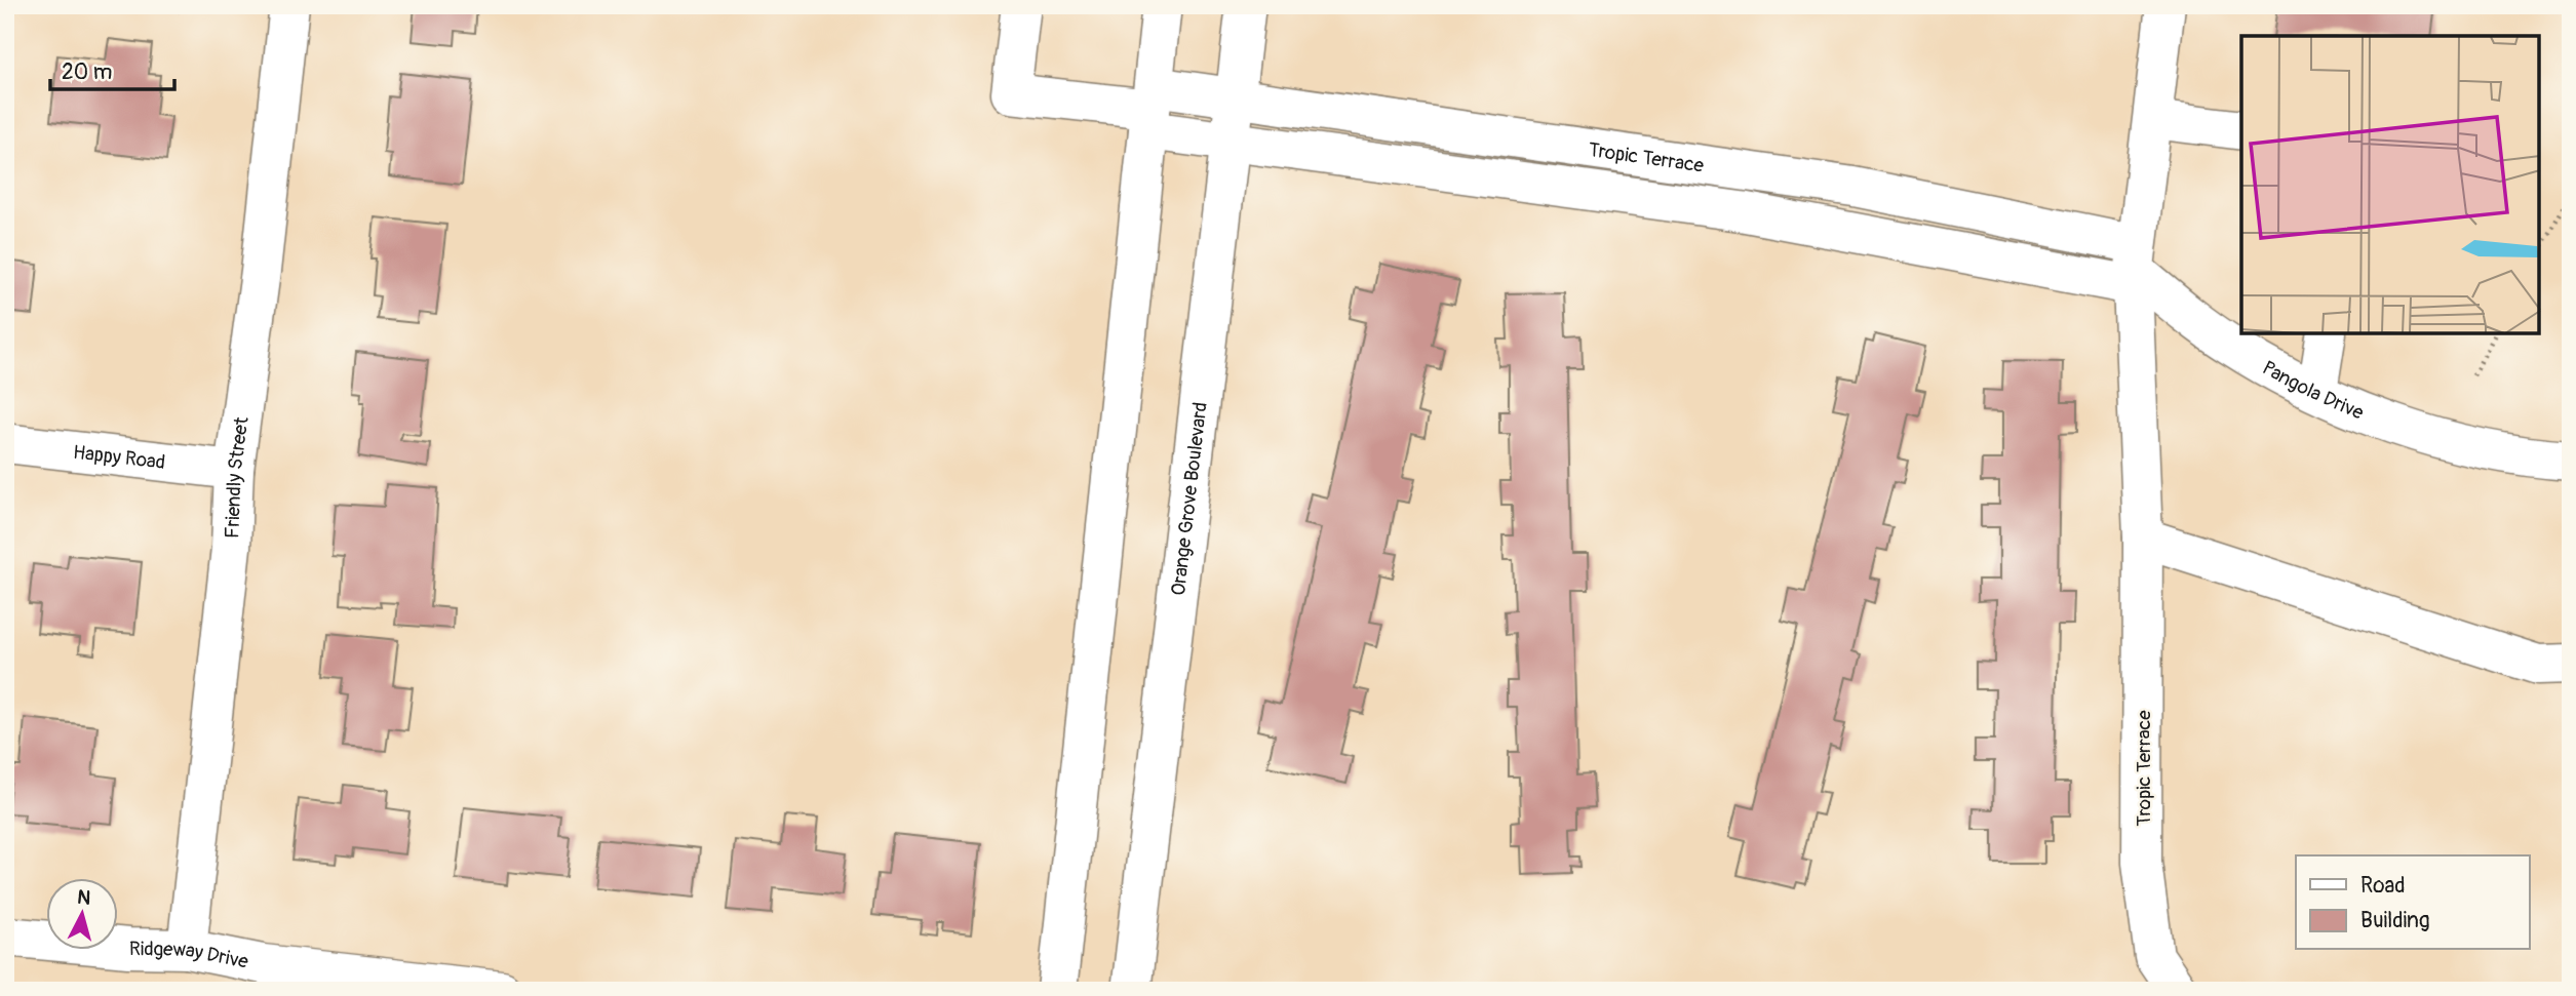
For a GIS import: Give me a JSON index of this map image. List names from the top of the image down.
{
  "streets": {
    "street": [
      "Tropic Terrace",
      "Pangola Drive",
      "Happy Road",
      "Friendly Street",
      "Orange Grove Boulevard",
      "Ridgeway Drive"
    ]
  },
  "crossings": [
    ["Tropic Terrace", "Pangola Drive"],
    ["Tropic Terrace", "Orange Grove Boulevard"],
    ["Happy Road", "Friendly Street"],
    ["Friendly Street", "Ridgeway Drive"]
  ],
  "legend": ["Road", "Building"],
  "scale_bar": "20 m",
  "north": "top"
}
